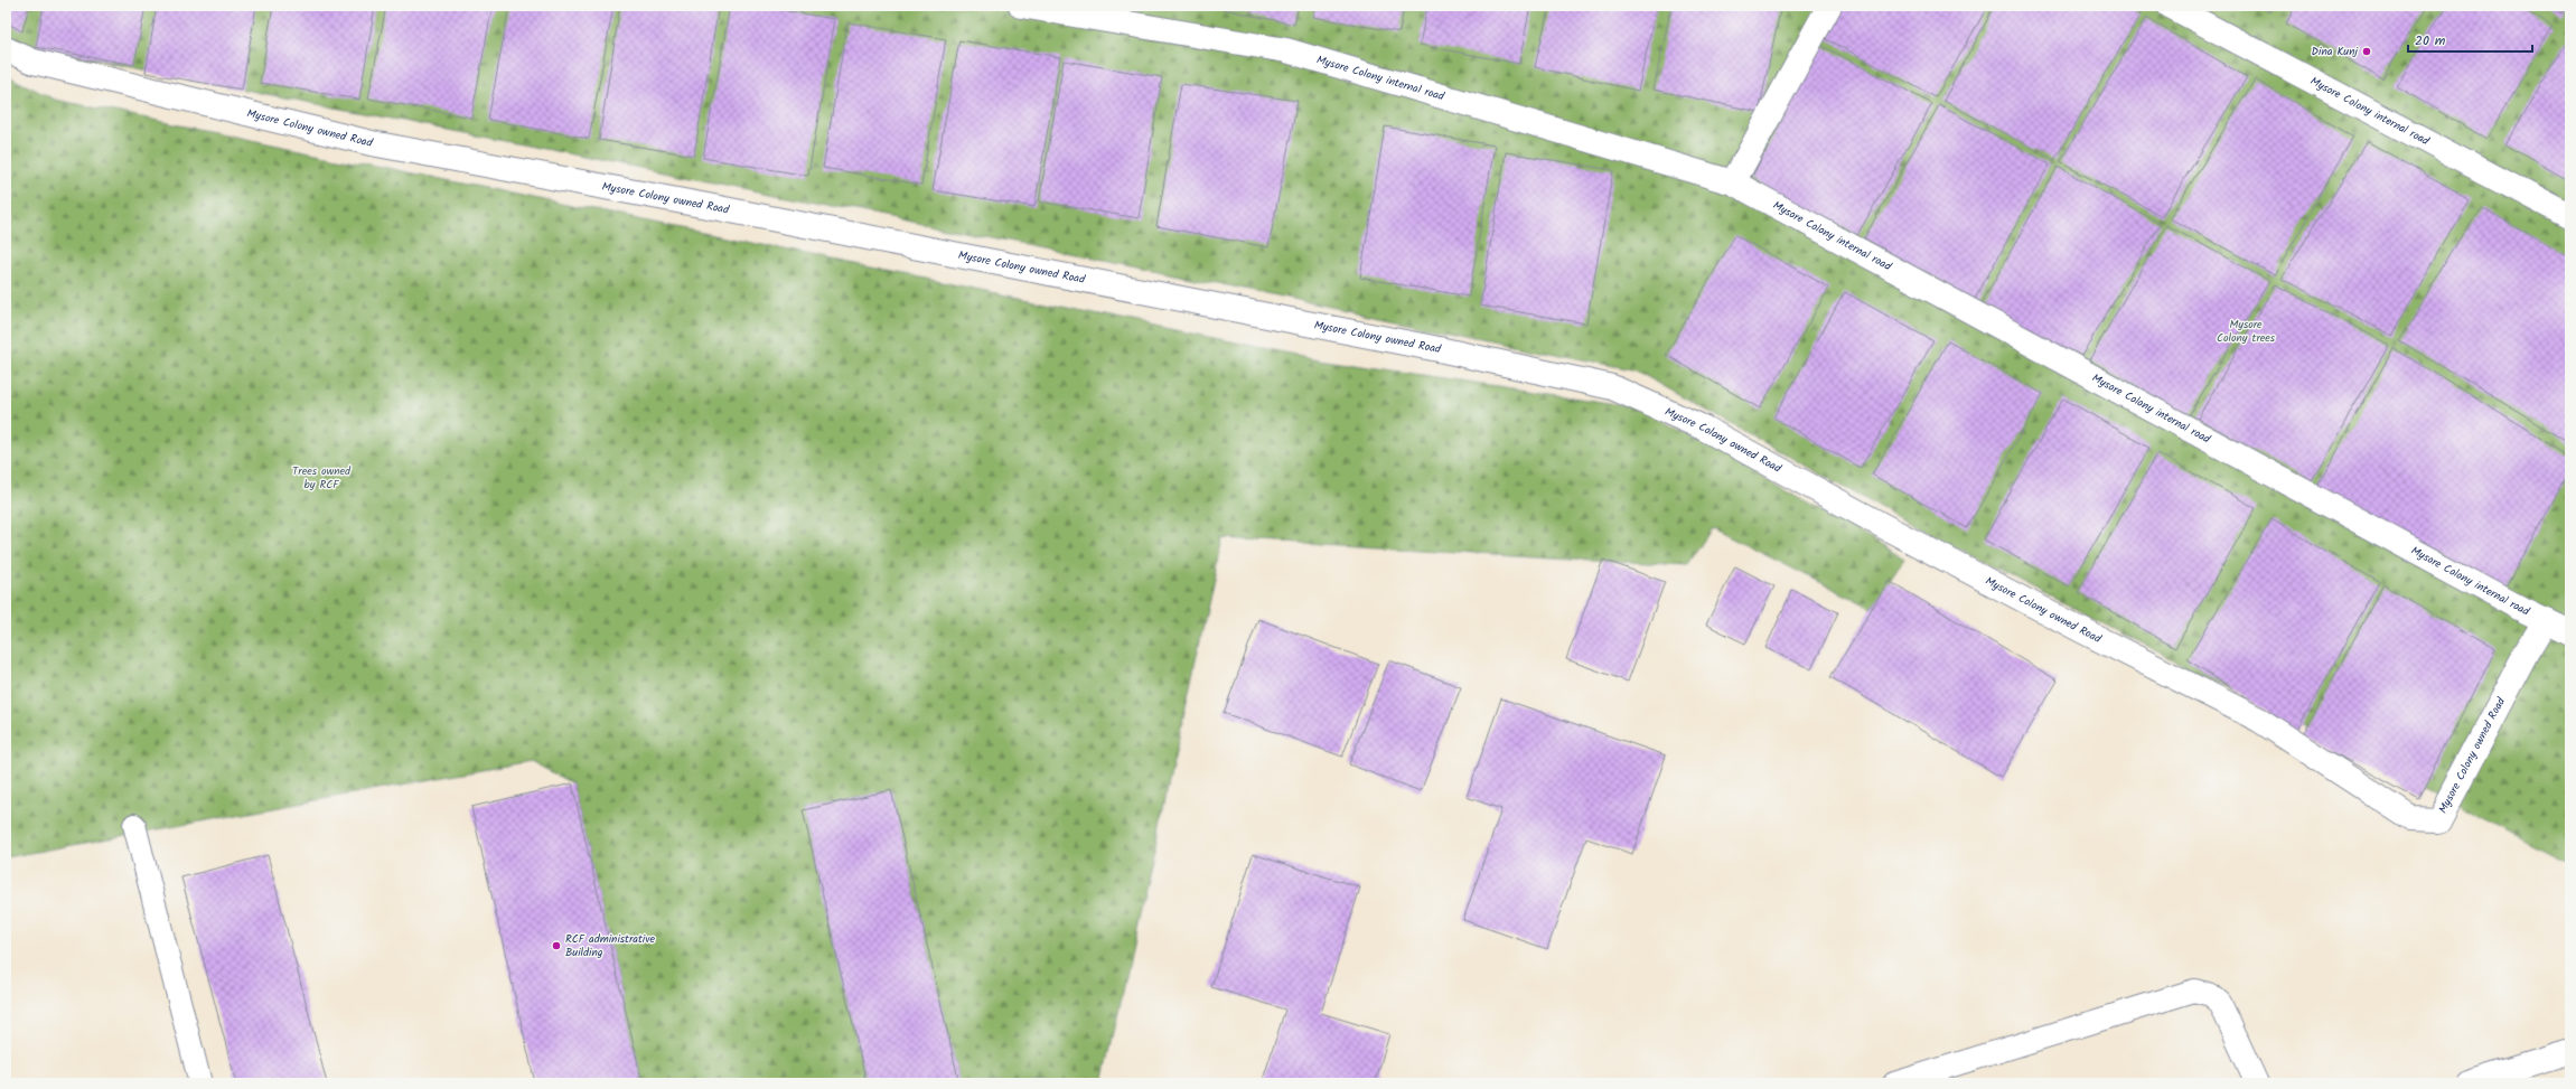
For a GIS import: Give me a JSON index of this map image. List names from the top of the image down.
{
  "streets": {
    "street": ["Mysore Colony internal road", "Mysore Colony owned Road"]
  },
  "crossings": [
    ["Mysore Colony internal road", "Mysore Colony owned Road"]
  ],
  "parks": ["Mysore Colony trees", "Trees owned by RCF"],
  "places": ["Dina Kunj", "RCF administrative Building"],
  "scale_bar": "20 m"
}
